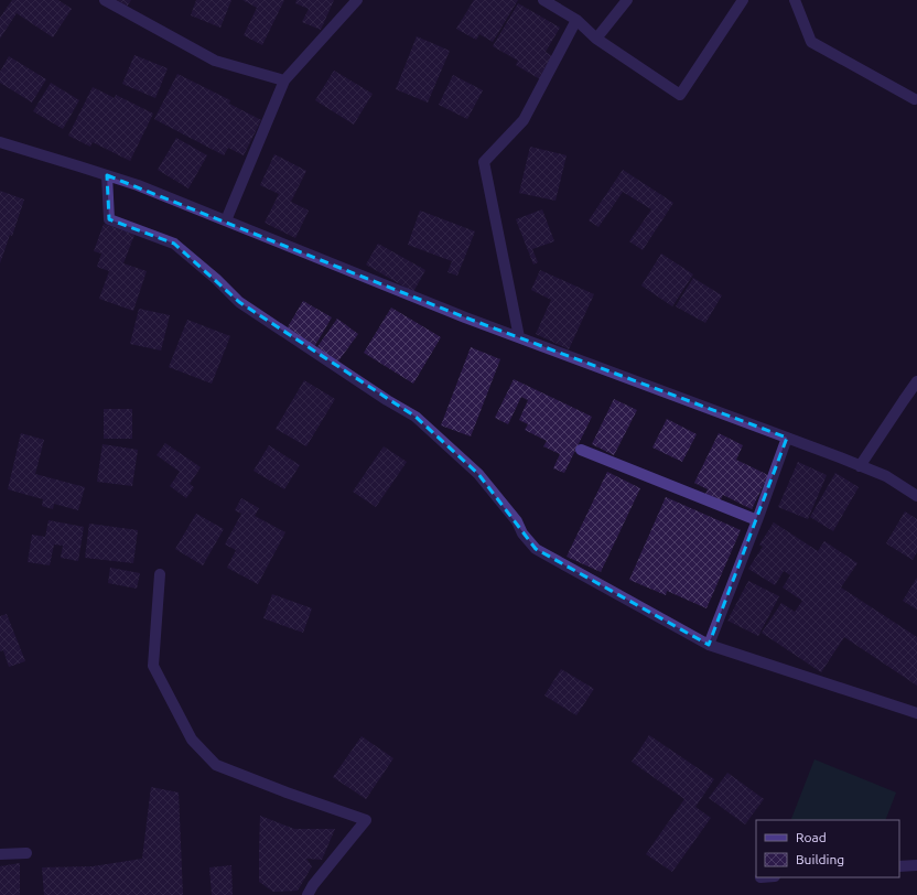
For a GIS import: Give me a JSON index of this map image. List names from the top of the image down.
{
  "legend": ["Road", "Building"]
}
